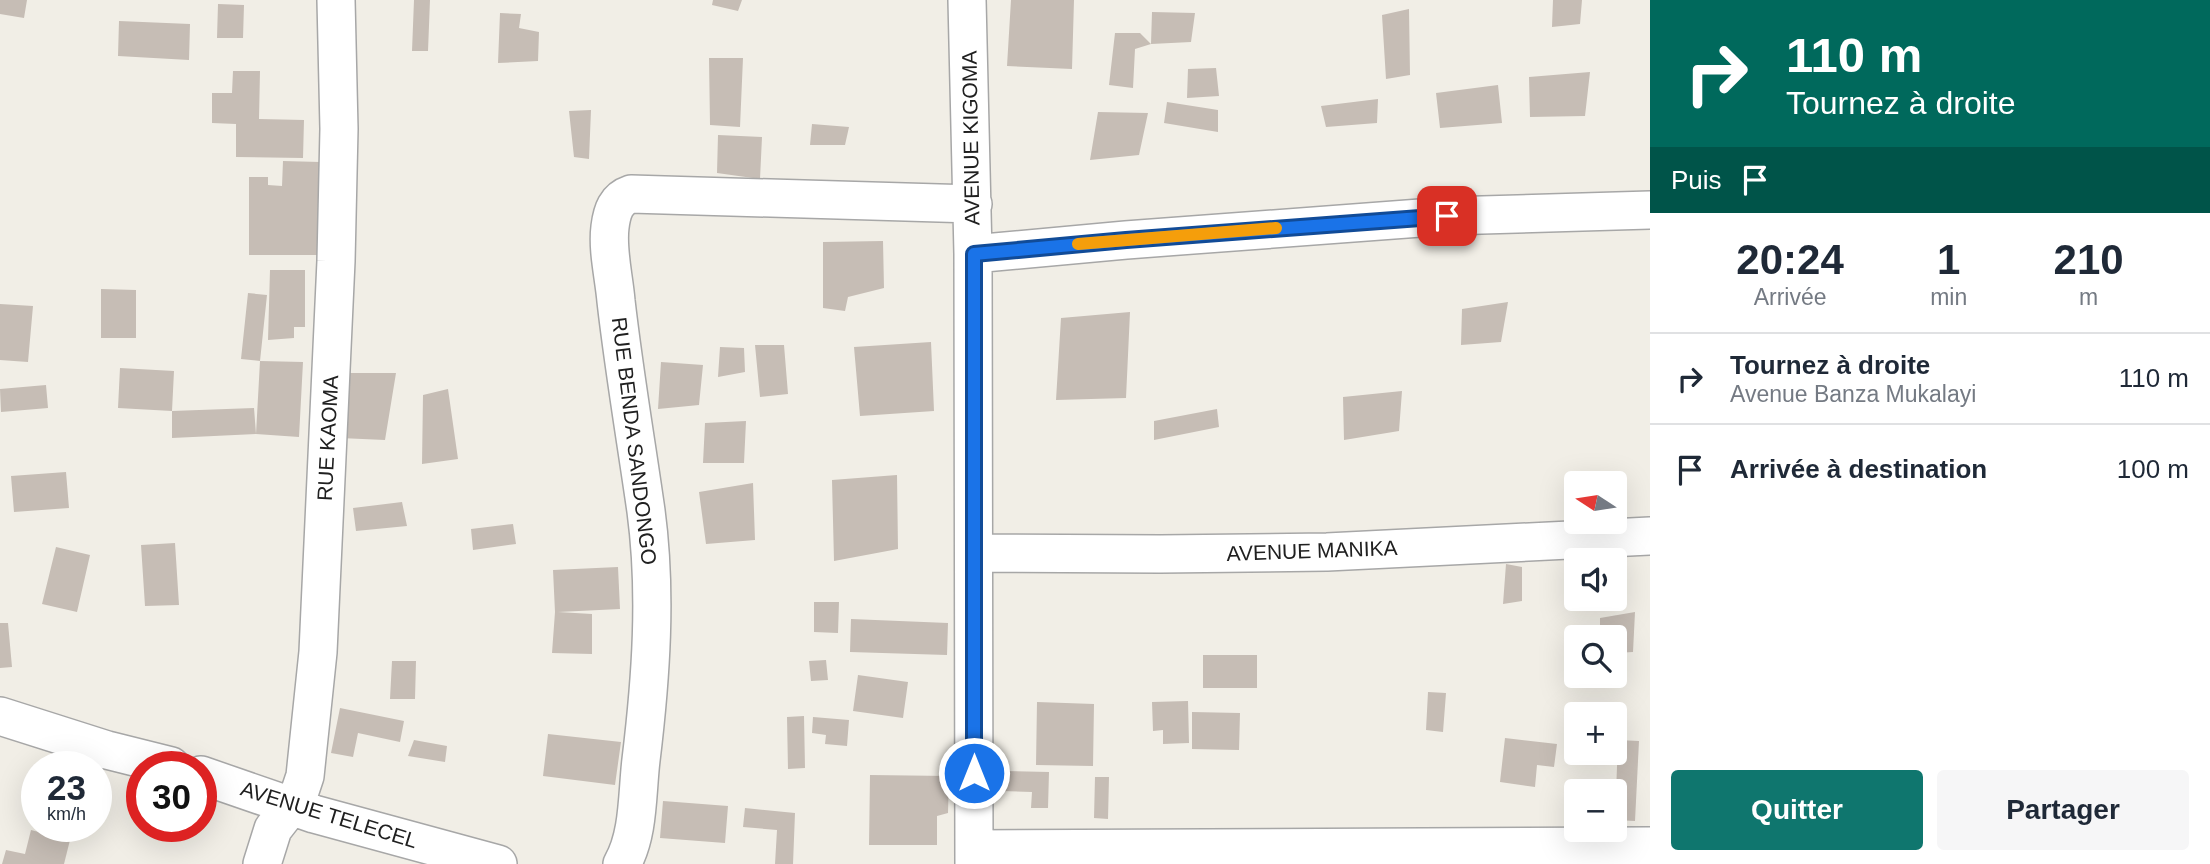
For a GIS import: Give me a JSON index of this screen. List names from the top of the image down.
{
  "streets": {
    "street": [
      "AVENUE KIGOMA",
      "RUE KAOMA",
      "RUE BENDA SANDONGO",
      "AVENUE MANIKA",
      "AVENUE TELECEL"
    ]
  },
  "crossings": [
    ["AVENUE KIGOMA", "RUE BENDA SANDONGO"],
    ["AVENUE KIGOMA", "AVENUE MANIKA"],
    ["RUE KAOMA", "AVENUE TELECEL"]
  ],
  "north": "left",
  "page": {
    "turn": ["110 m", "Tournez à droite"],
    "then": "Puis",
    "eta": [
      "20:24",
      "Arrivée",
      "1",
      "min",
      "210",
      "m"
    ],
    "list": [
      {
        "name": "Tournez à droite",
        "note": "Avenue Banza Mukalayi",
        "value": "110 m"
      },
      {
        "name": "Arrivée à destination",
        "value": "100 m"
      }
    ],
    "map_buttons": ["+", "−"],
    "speed": "23 km/h",
    "limit": "30",
    "buttons": ["Quitter", "Partager"]
  }
}
